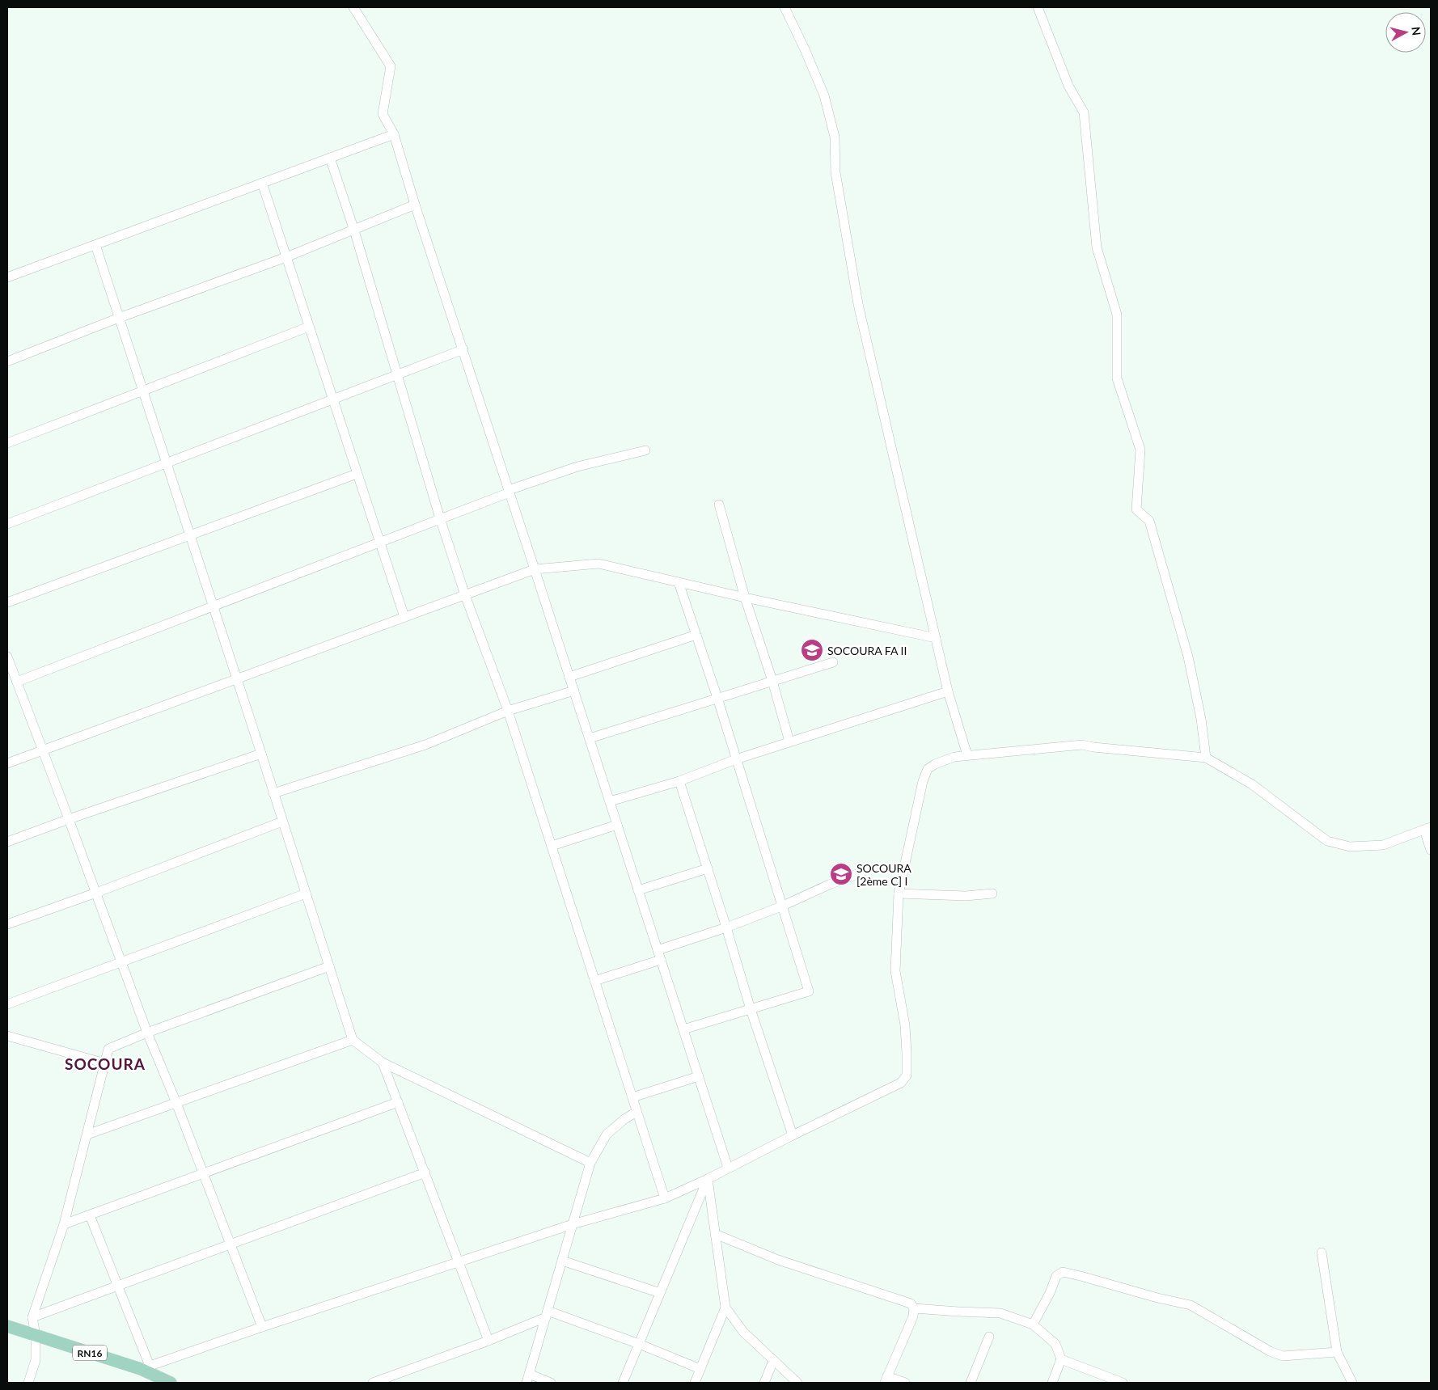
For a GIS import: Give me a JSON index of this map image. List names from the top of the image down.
{
  "streets": {
    "main road": ["RN16"]
  },
  "districts": ["SOCOURA"],
  "places": {
    "school or university": ["SOCOURA FA II", "SOCOURA [2ème C] I"]
  },
  "north": "right"
}
